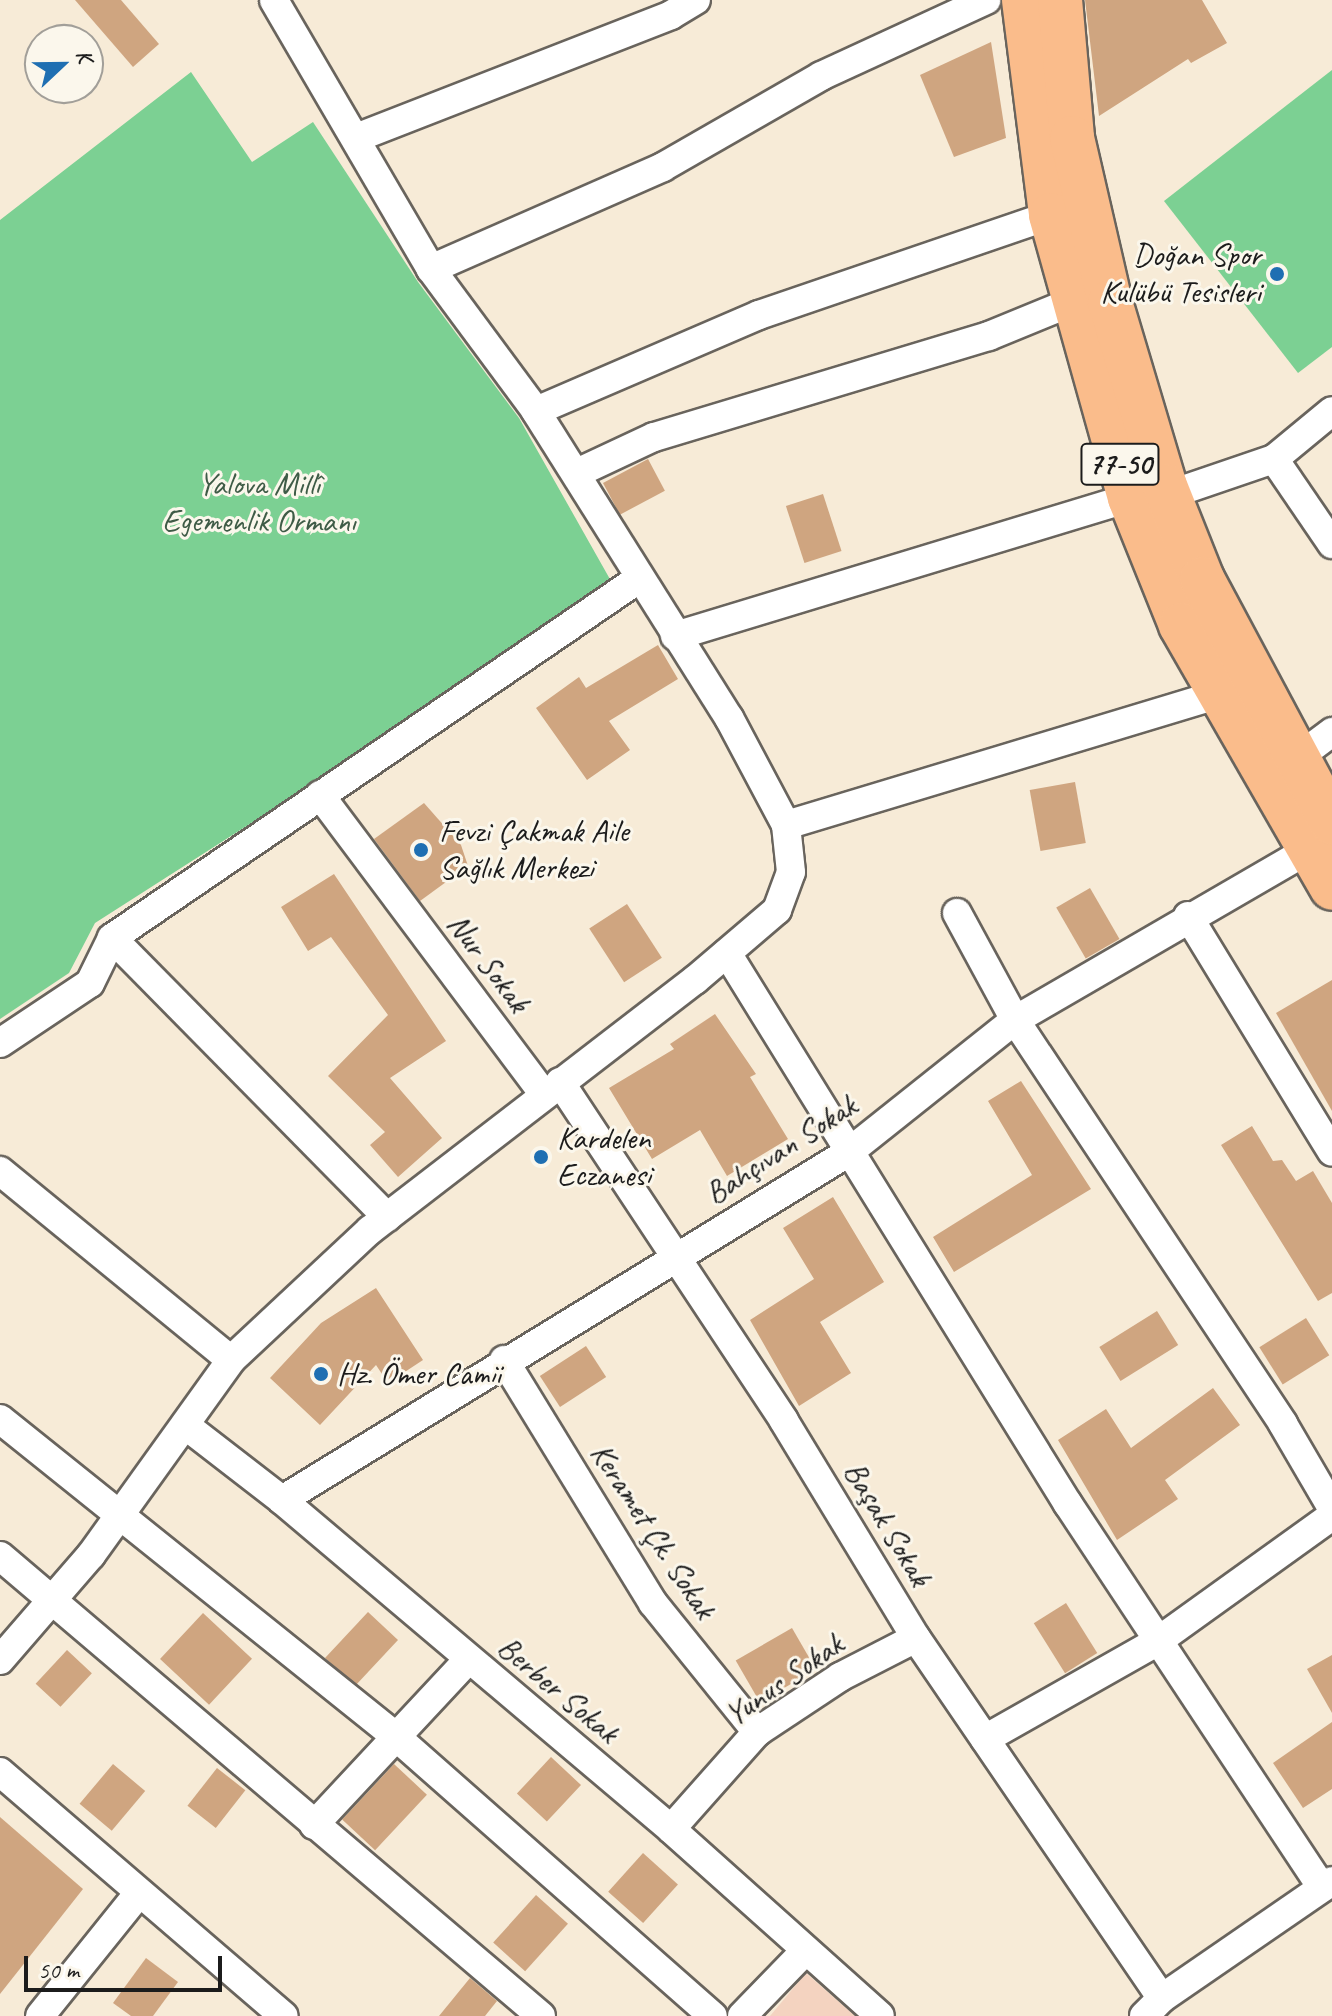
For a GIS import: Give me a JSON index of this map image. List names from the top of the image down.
{
  "streets": {
    "main road": ["77-50"],
    "street": [
      "Nur Sokak",
      "Bahçıvan Sokak",
      "Başak Sokak",
      "Keramet Çk. Sokak",
      "Yunus Sokak",
      "Berber Sokak"
    ]
  },
  "crossings": [
    ["77-50", "Bahçıvan Sokak"],
    ["Nur Sokak", "Başak Sokak"],
    ["Bahçıvan Sokak", "Başak Sokak"],
    ["Bahçıvan Sokak", "Keramet Çk. Sokak"],
    ["Bahçıvan Sokak", "Berber Sokak"],
    ["Başak Sokak", "Yunus Sokak"],
    ["Keramet Çk. Sokak", "Yunus Sokak"],
    ["Yunus Sokak", "Berber Sokak"]
  ],
  "parks": ["Yalova Millî Egemenlik Ormanı"],
  "places": [
    "Doğan Spor Kulübü Tesisleri",
    "Fevzi Çakmak Aile Sağlık Merkezi",
    "Kardelen Eczanesi",
    "Hz. Ömer Camii"
  ],
  "scale_bar": "50 m",
  "north": "right"
}
